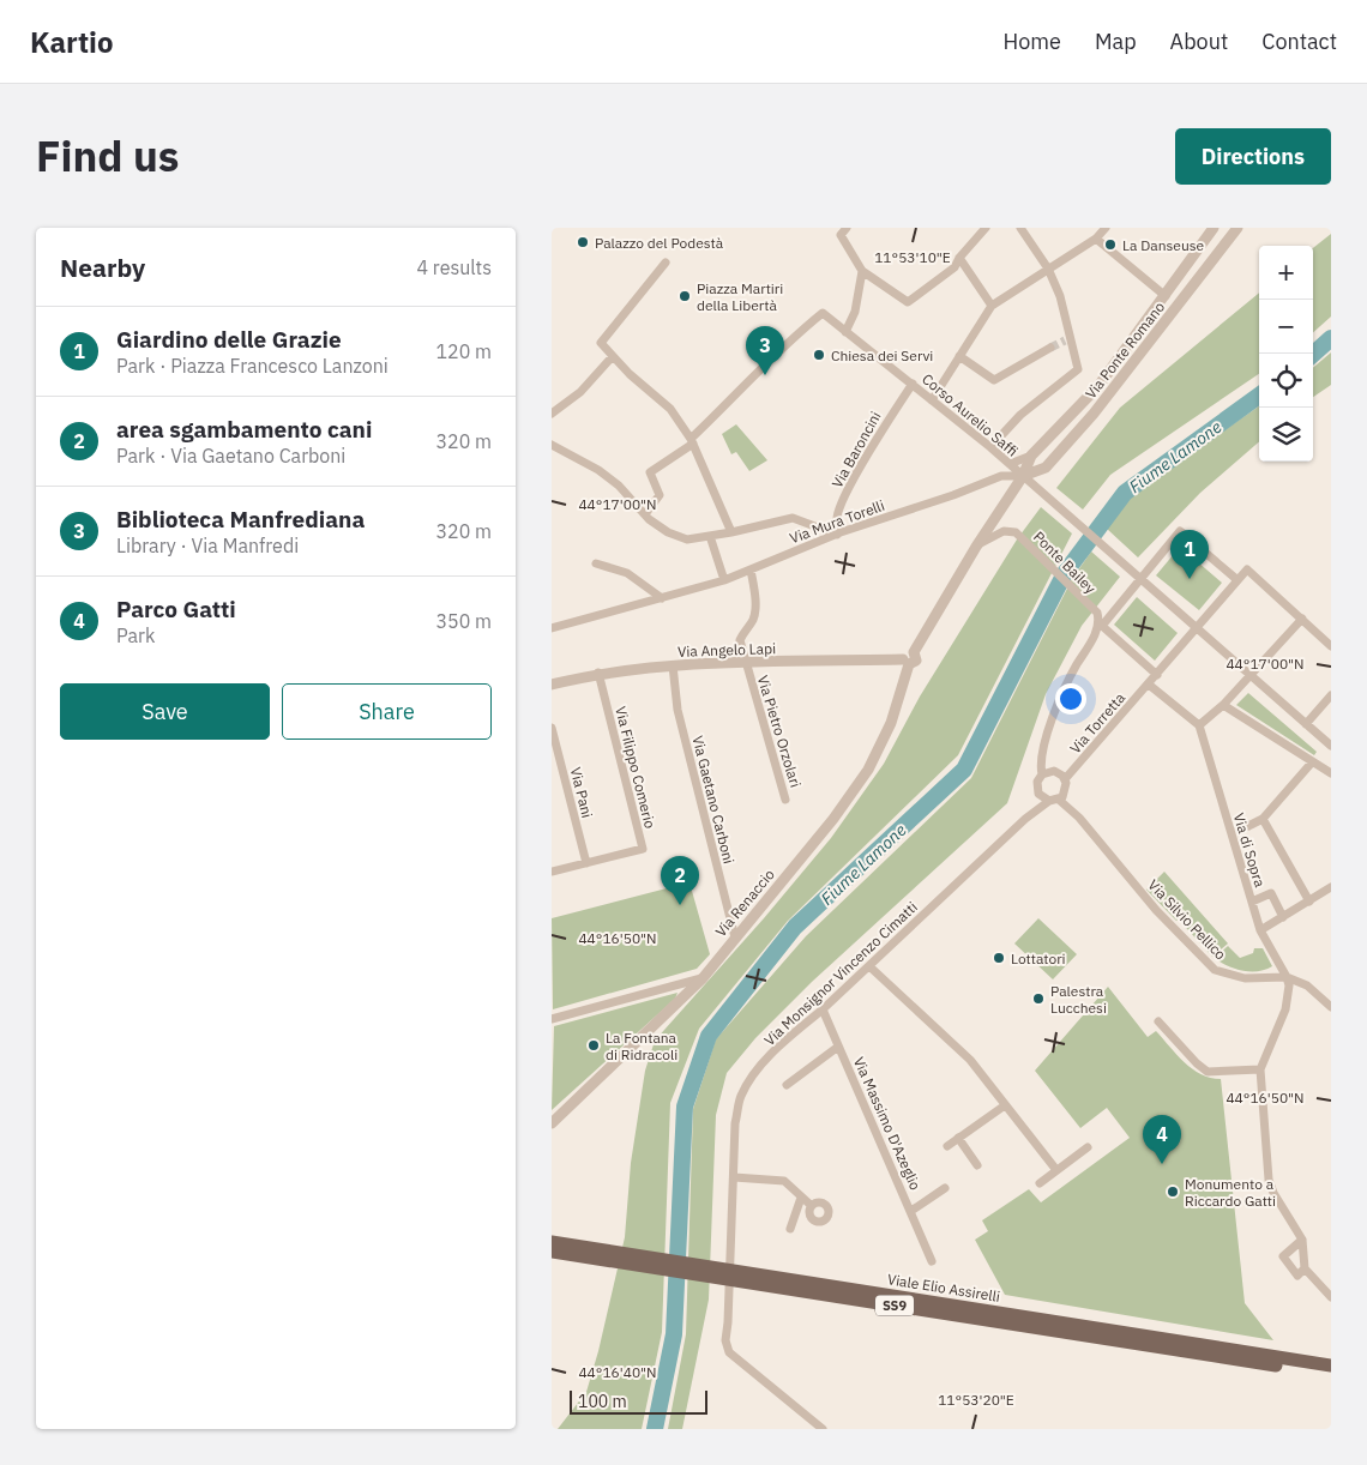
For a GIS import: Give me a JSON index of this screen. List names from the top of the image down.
{
  "streets": {
    "main road": ["Viale Elio Assirelli", "SS9"],
    "street": [
      "Via Ponte Romano",
      "Corso Aurelio Saffi",
      "Via Baroncini",
      "Via Mura Torelli",
      "Ponte Bailey",
      "Via Angelo Lapi",
      "Via Torretta",
      "Via Pietro Orzolari",
      "Via Filippo Comerio",
      "Via Pani",
      "Via Gaetano Carboni",
      "Via di Sopra",
      "Via Renaccio",
      "Via Silvio Pellico",
      "Via Monsignor Vincenzo Cimatti",
      "Via Massimo D'Azeglio"
    ]
  },
  "crossings": [
    ["Via Ponte Romano", "Corso Aurelio Saffi"],
    ["Via Ponte Romano", "Via Mura Torelli"],
    ["Corso Aurelio Saffi", "Via Baroncini"],
    ["Corso Aurelio Saffi", "Via Mura Torelli"],
    ["Corso Aurelio Saffi", "Via Torretta"],
    ["Via Baroncini", "Via Mura Torelli"],
    ["Via Mura Torelli", "Via Pietro Orzolari"],
    ["Ponte Bailey", "Via Monsignor Vincenzo Cimatti"],
    ["Via Angelo Lapi", "Via Pietro Orzolari"],
    ["Via Angelo Lapi", "Via Filippo Comerio"],
    ["Via Angelo Lapi", "Via Gaetano Carboni"],
    ["Via Angelo Lapi", "Via Renaccio"],
    ["Via Torretta", "Via Silvio Pellico"],
    ["Via Torretta", "Via Monsignor Vincenzo Cimatti"],
    ["Via Filippo Comerio", "Via Pani"],
    ["Via Gaetano Carboni", "Via Renaccio"],
    ["Via di Sopra", "Via Silvio Pellico"],
    ["Via Silvio Pellico", "Via Monsignor Vincenzo Cimatti"],
    ["Via Monsignor Vincenzo Cimatti", "Via Massimo D'Azeglio"]
  ],
  "water": ["Fiume Lamone"],
  "places": [
    "Palazzo del Podestà",
    "La Danseuse",
    "Piazza Martiri della Libertà",
    "Chiesa dei Servi",
    "Lottatori",
    "Palestra Lucchesi",
    "La Fontana di Ridracoli",
    "Monumento a Riccardo Gatti"
  ],
  "scale_bar": "100 m",
  "page": {
    "header": "Kartio",
    "nav": [
      "Home",
      "Map",
      "About",
      "Contact"
    ],
    "title": "Find us",
    "buttons": [
      "Directions",
      ["Save", "Share"]
    ],
    "heading": ["Nearby", "4 results"],
    "map_buttons": ["+", "−"],
    "list": [
      {
        "mark": "1",
        "name": "Giardino delle Grazie",
        "note": "Park · Piazza Francesco Lanzoni",
        "value": "120 m"
      },
      {
        "mark": "2",
        "name": "area sgambamento cani",
        "note": "Park · Via Gaetano Carboni",
        "value": "320 m"
      },
      {
        "mark": "3",
        "name": "Biblioteca Manfrediana",
        "note": "Library · Via Manfredi",
        "value": "320 m"
      },
      {
        "mark": "4",
        "name": "Parco Gatti",
        "note": "Park",
        "value": "350 m"
      }
    ],
    "pins": [
      "3",
      "1",
      "2",
      "4"
    ],
    "scale": "100 m"
  },
  "coordinates": [
    "11°53'10\"E",
    "44°17'00\"N",
    "44°16'50\"N",
    "44°16'40\"N",
    "11°53'20\"E"
  ]
}
